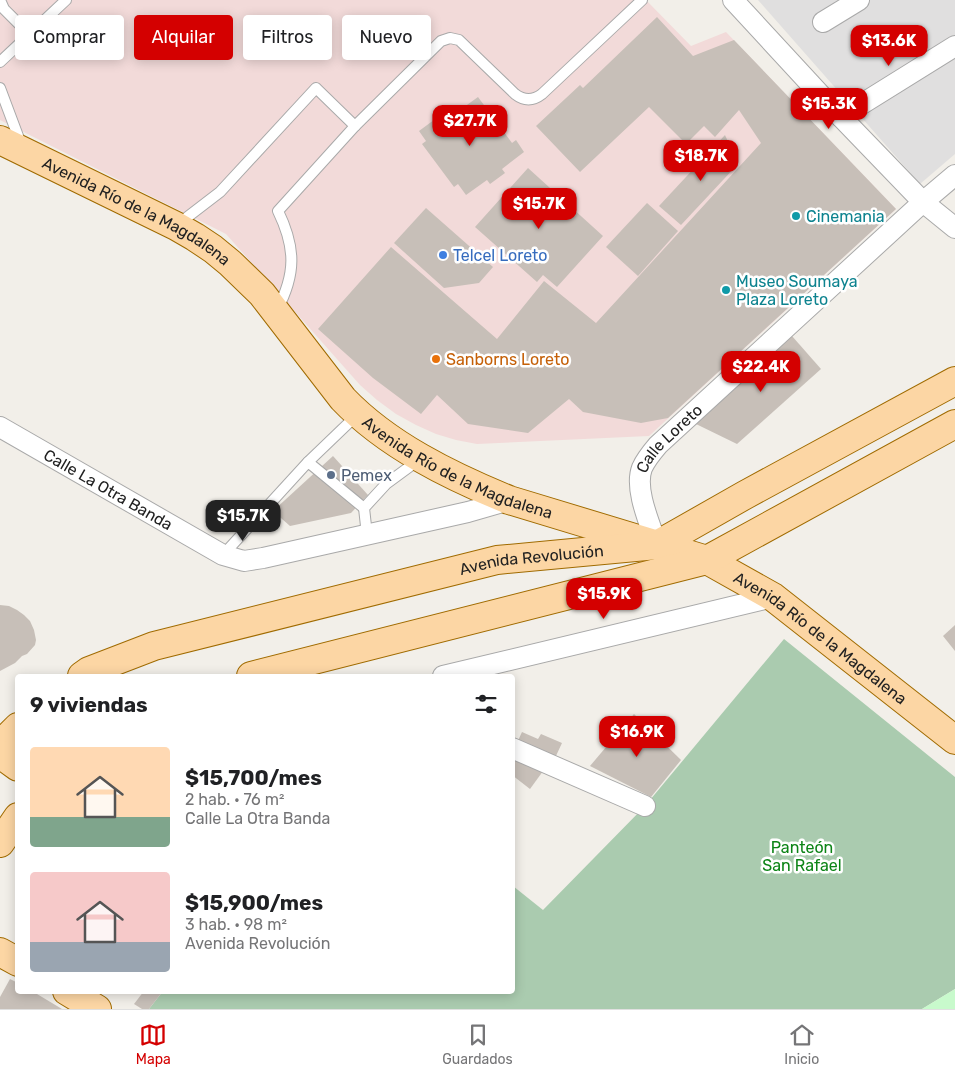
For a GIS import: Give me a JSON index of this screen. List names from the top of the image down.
{
  "streets": {
    "main road": ["Avenida Río de la Magdalena", "Avenida Revolución"],
    "street": ["Calle Loreto", "Calle La Otra Banda"]
  },
  "crossings": [
    ["Avenida Río de la Magdalena", "Calle Loreto"],
    ["Avenida Río de la Magdalena", "Calle La Otra Banda"],
    ["Avenida Río de la Magdalena", "Avenida Revolución"],
    ["Calle Loreto", "Avenida Revolución"]
  ],
  "parks": ["Panteón San Rafael"],
  "places": [
    "Cinemania",
    "Telcel Loreto",
    "Museo Soumaya Plaza Loreto",
    "Sanborns Loreto",
    "Pemex"
  ],
  "page": {
    "chip": [
      "Comprar",
      "Alquilar",
      "Filtros",
      "Nuevo"
    ],
    "price": [
      "$13.6K",
      "$15.3K",
      "$27.7K",
      "$18.7K",
      "$15.7K",
      "$22.4K",
      "$15.7K",
      "$15.9K",
      "$16.9K"
    ],
    "heading": "9 viviendas",
    "list": [
      {
        "name": "$15,700/mes",
        "note": "2 hab. · 76 m² · Calle La Otra Banda"
      },
      {
        "name": "$15,900/mes",
        "note": "3 hab. · 98 m² · Avenida Revolución"
      }
    ],
    "tabs": ["Mapa", "Guardados", "Inicio"]
  }
}
